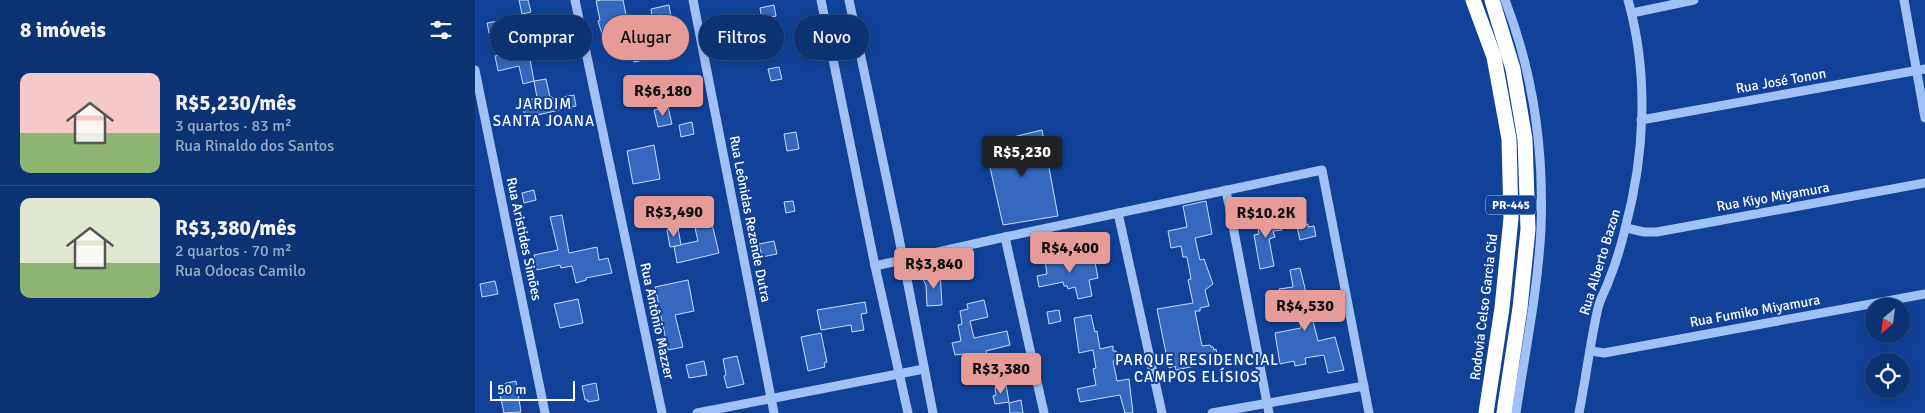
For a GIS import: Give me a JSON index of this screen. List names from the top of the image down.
{
  "streets": {
    "highway": ["PR-445", "Rodovia Celso Garcia Cid"],
    "street": [
      "Rua José Tonon",
      "Rua Kiyo Miyamura",
      "Rua Leônidas Rezende Dutra",
      "Rua Aristides Simões",
      "Rua Alberto Bazon",
      "Rua Fumiko Miyamura",
      "Rua Antônio Mazzer"
    ]
  },
  "crossings": [
    ["Rua José Tonon", "Rua Alberto Bazon"],
    ["Rua Kiyo Miyamura", "Rua Alberto Bazon"],
    ["Rua Alberto Bazon", "Rua Fumiko Miyamura"]
  ],
  "districts": ["JARDIM SANTA JOANA", "PARQUE RESIDENCIAL CAMPOS ELÍSIOS"],
  "scale_bar": "50 m",
  "north": "bottom left",
  "page": {
    "heading": "8 imóveis",
    "chip": [
      "Comprar",
      "Alugar",
      "Filtros",
      "Novo"
    ],
    "list": [
      {
        "name": "R$5,230/mês",
        "note": "3 quartos · 83 m² · Rua Rinaldo dos Santos"
      },
      {
        "name": "R$3,380/mês",
        "note": "2 quartos · 70 m² · Rua Odocas Camilo"
      }
    ],
    "price": [
      "R$6,180",
      "R$5,230",
      "R$3,490",
      "R$10.2K",
      "R$4,400",
      "R$3,840",
      "R$4,530",
      "R$3,380"
    ],
    "scale": "50 m"
  }
}
